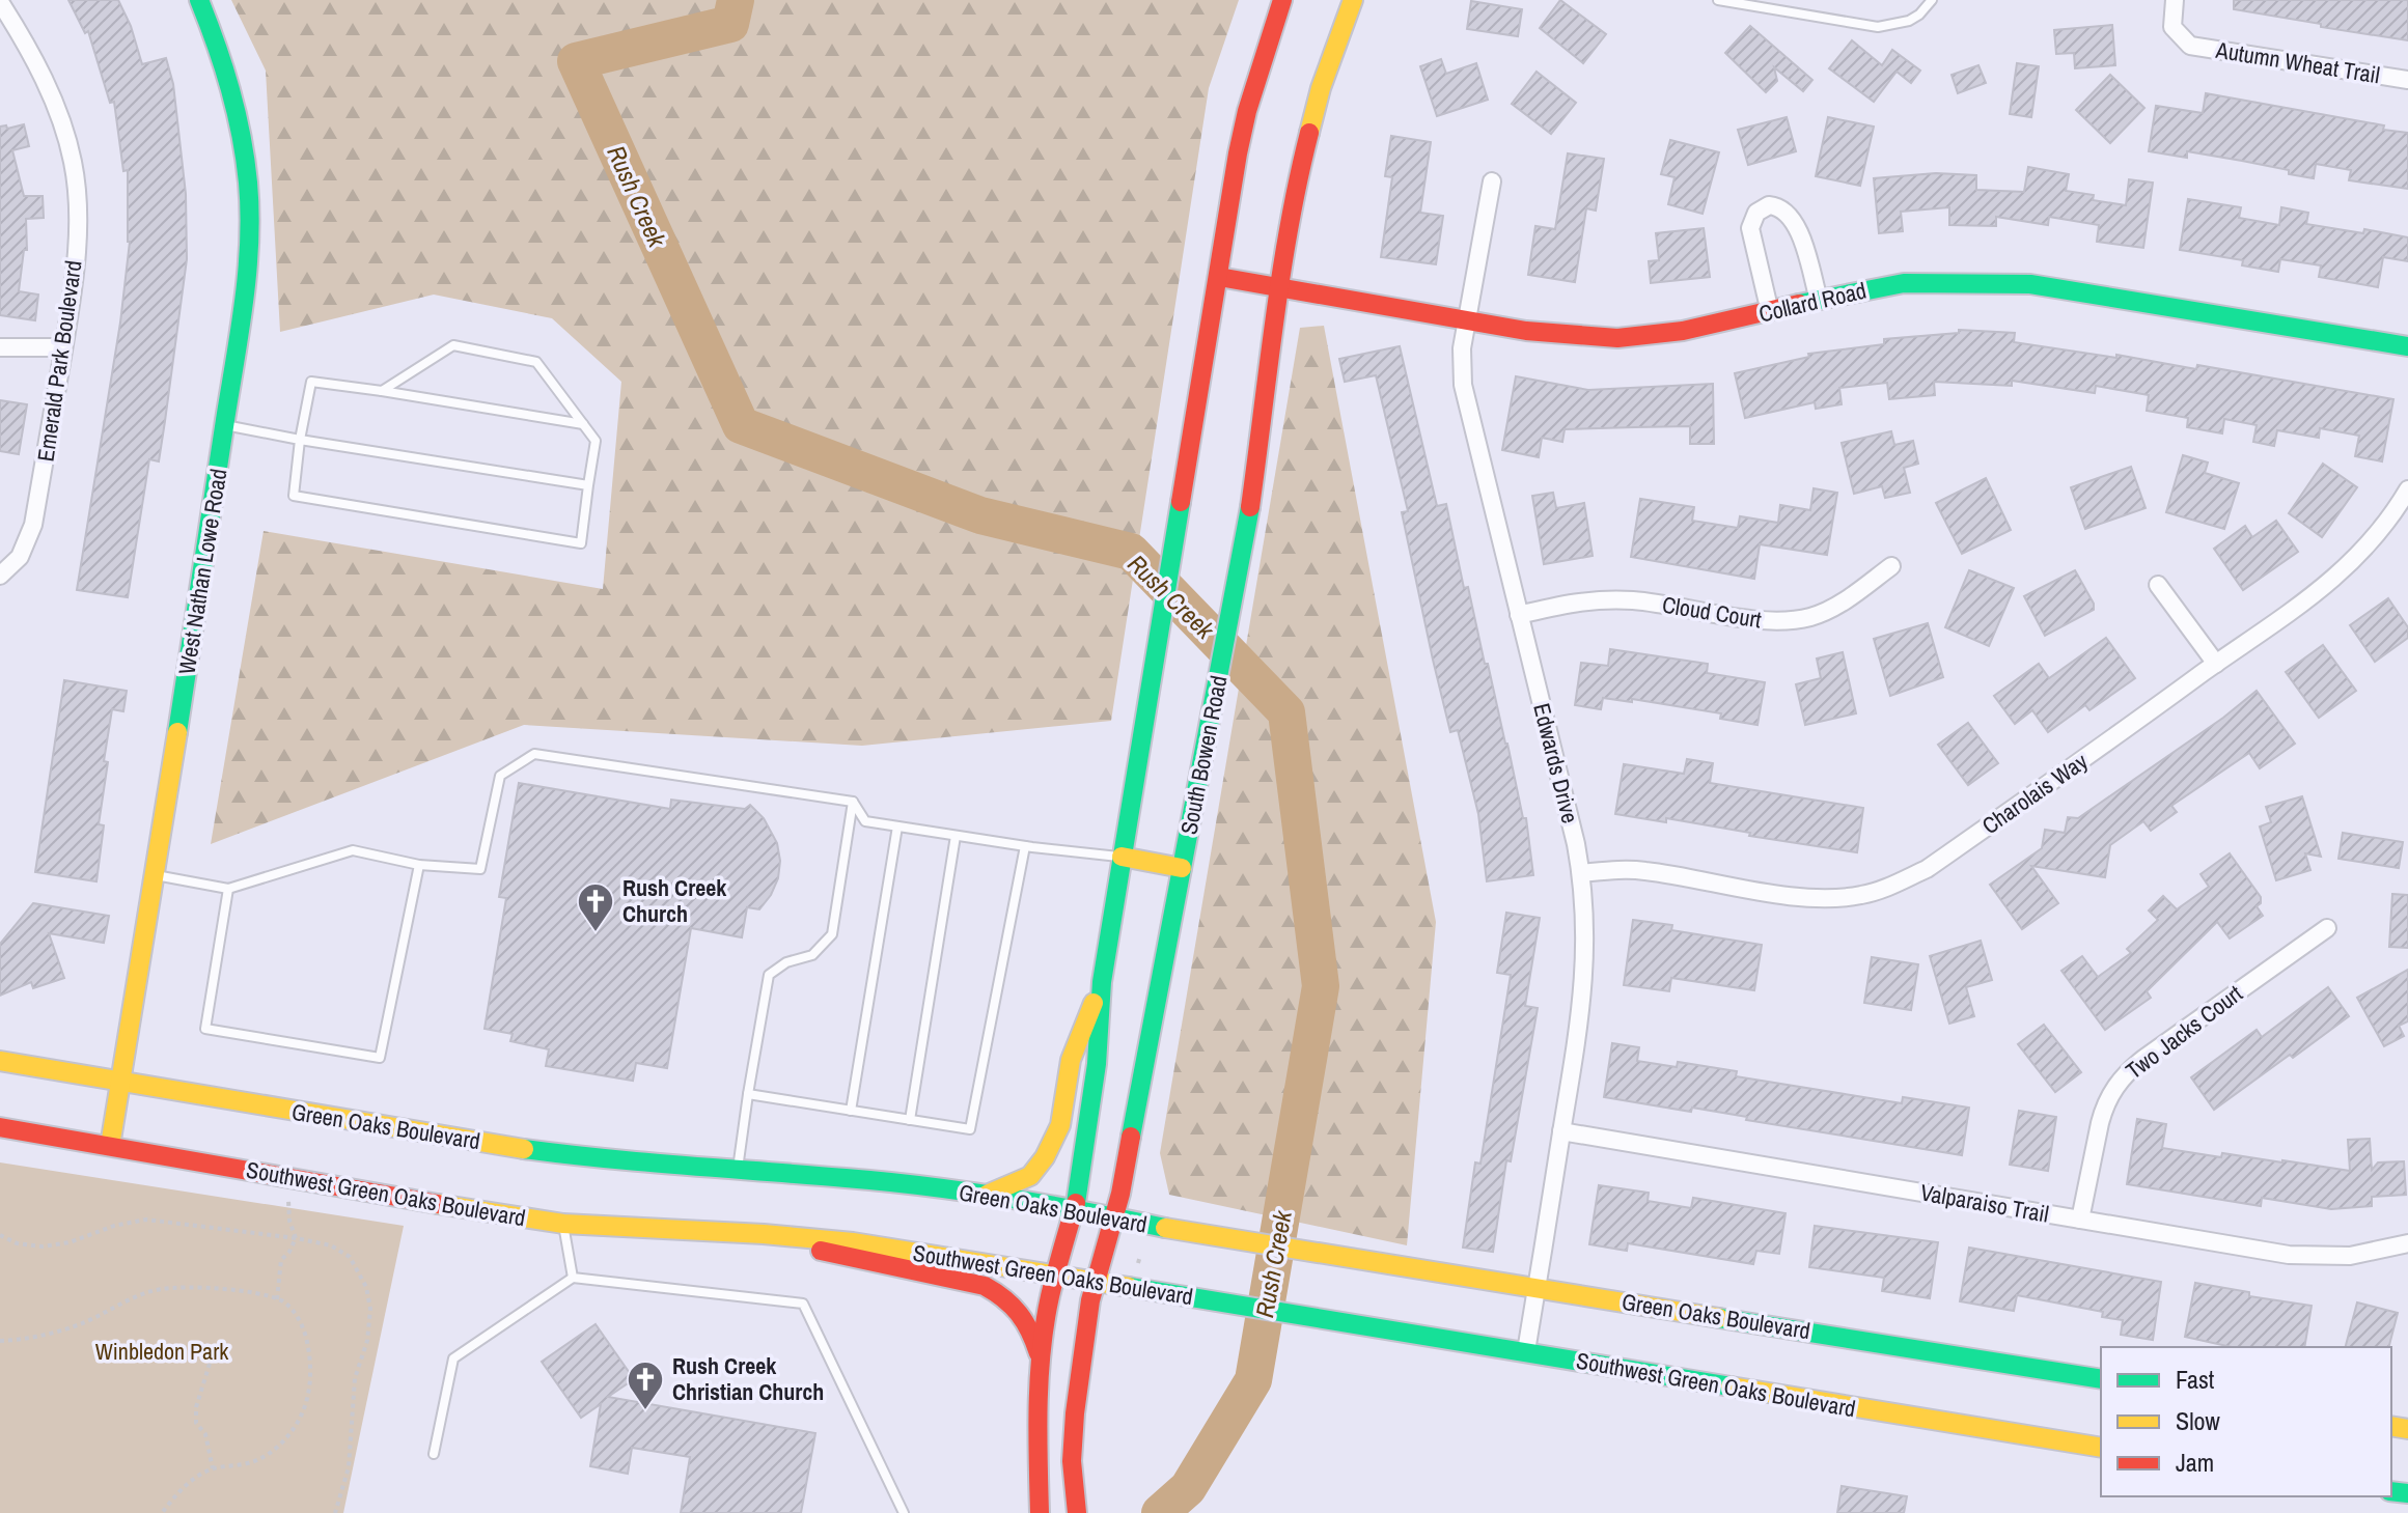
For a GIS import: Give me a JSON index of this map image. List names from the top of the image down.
{
  "streets": {
    "main road": [
      "Collard Road",
      "West Nathan Lowe Road",
      "South Bowen Road",
      "Green Oaks Boulevard",
      "Southwest Green Oaks Boulevard"
    ],
    "street": [
      "Autumn Wheat Trail",
      "Emerald Park Boulevard",
      "Cloud Court",
      "Edwards Drive",
      "Charolais Way",
      "Two Jacks Court",
      "Valparaiso Trail"
    ]
  },
  "crossings": [
    ["Collard Road", "South Bowen Road"],
    ["Collard Road", "Edwards Drive"],
    ["West Nathan Lowe Road", "Green Oaks Boulevard"],
    ["West Nathan Lowe Road", "Southwest Green Oaks Boulevard"],
    ["Cloud Court", "Edwards Drive"],
    ["South Bowen Road", "Green Oaks Boulevard"],
    ["South Bowen Road", "Southwest Green Oaks Boulevard"],
    ["Edwards Drive", "Charolais Way"],
    ["Edwards Drive", "Green Oaks Boulevard"],
    ["Edwards Drive", "Southwest Green Oaks Boulevard"],
    ["Edwards Drive", "Valparaiso Trail"],
    ["Two Jacks Court", "Valparaiso Trail"]
  ],
  "water": ["Rush Creek"],
  "parks": ["Winbledon Park"],
  "places": {
    "church": ["Rush Creek Church", "Rush Creek Christian Church"]
  },
  "legend": ["Fast", "Slow", "Jam"]
}
